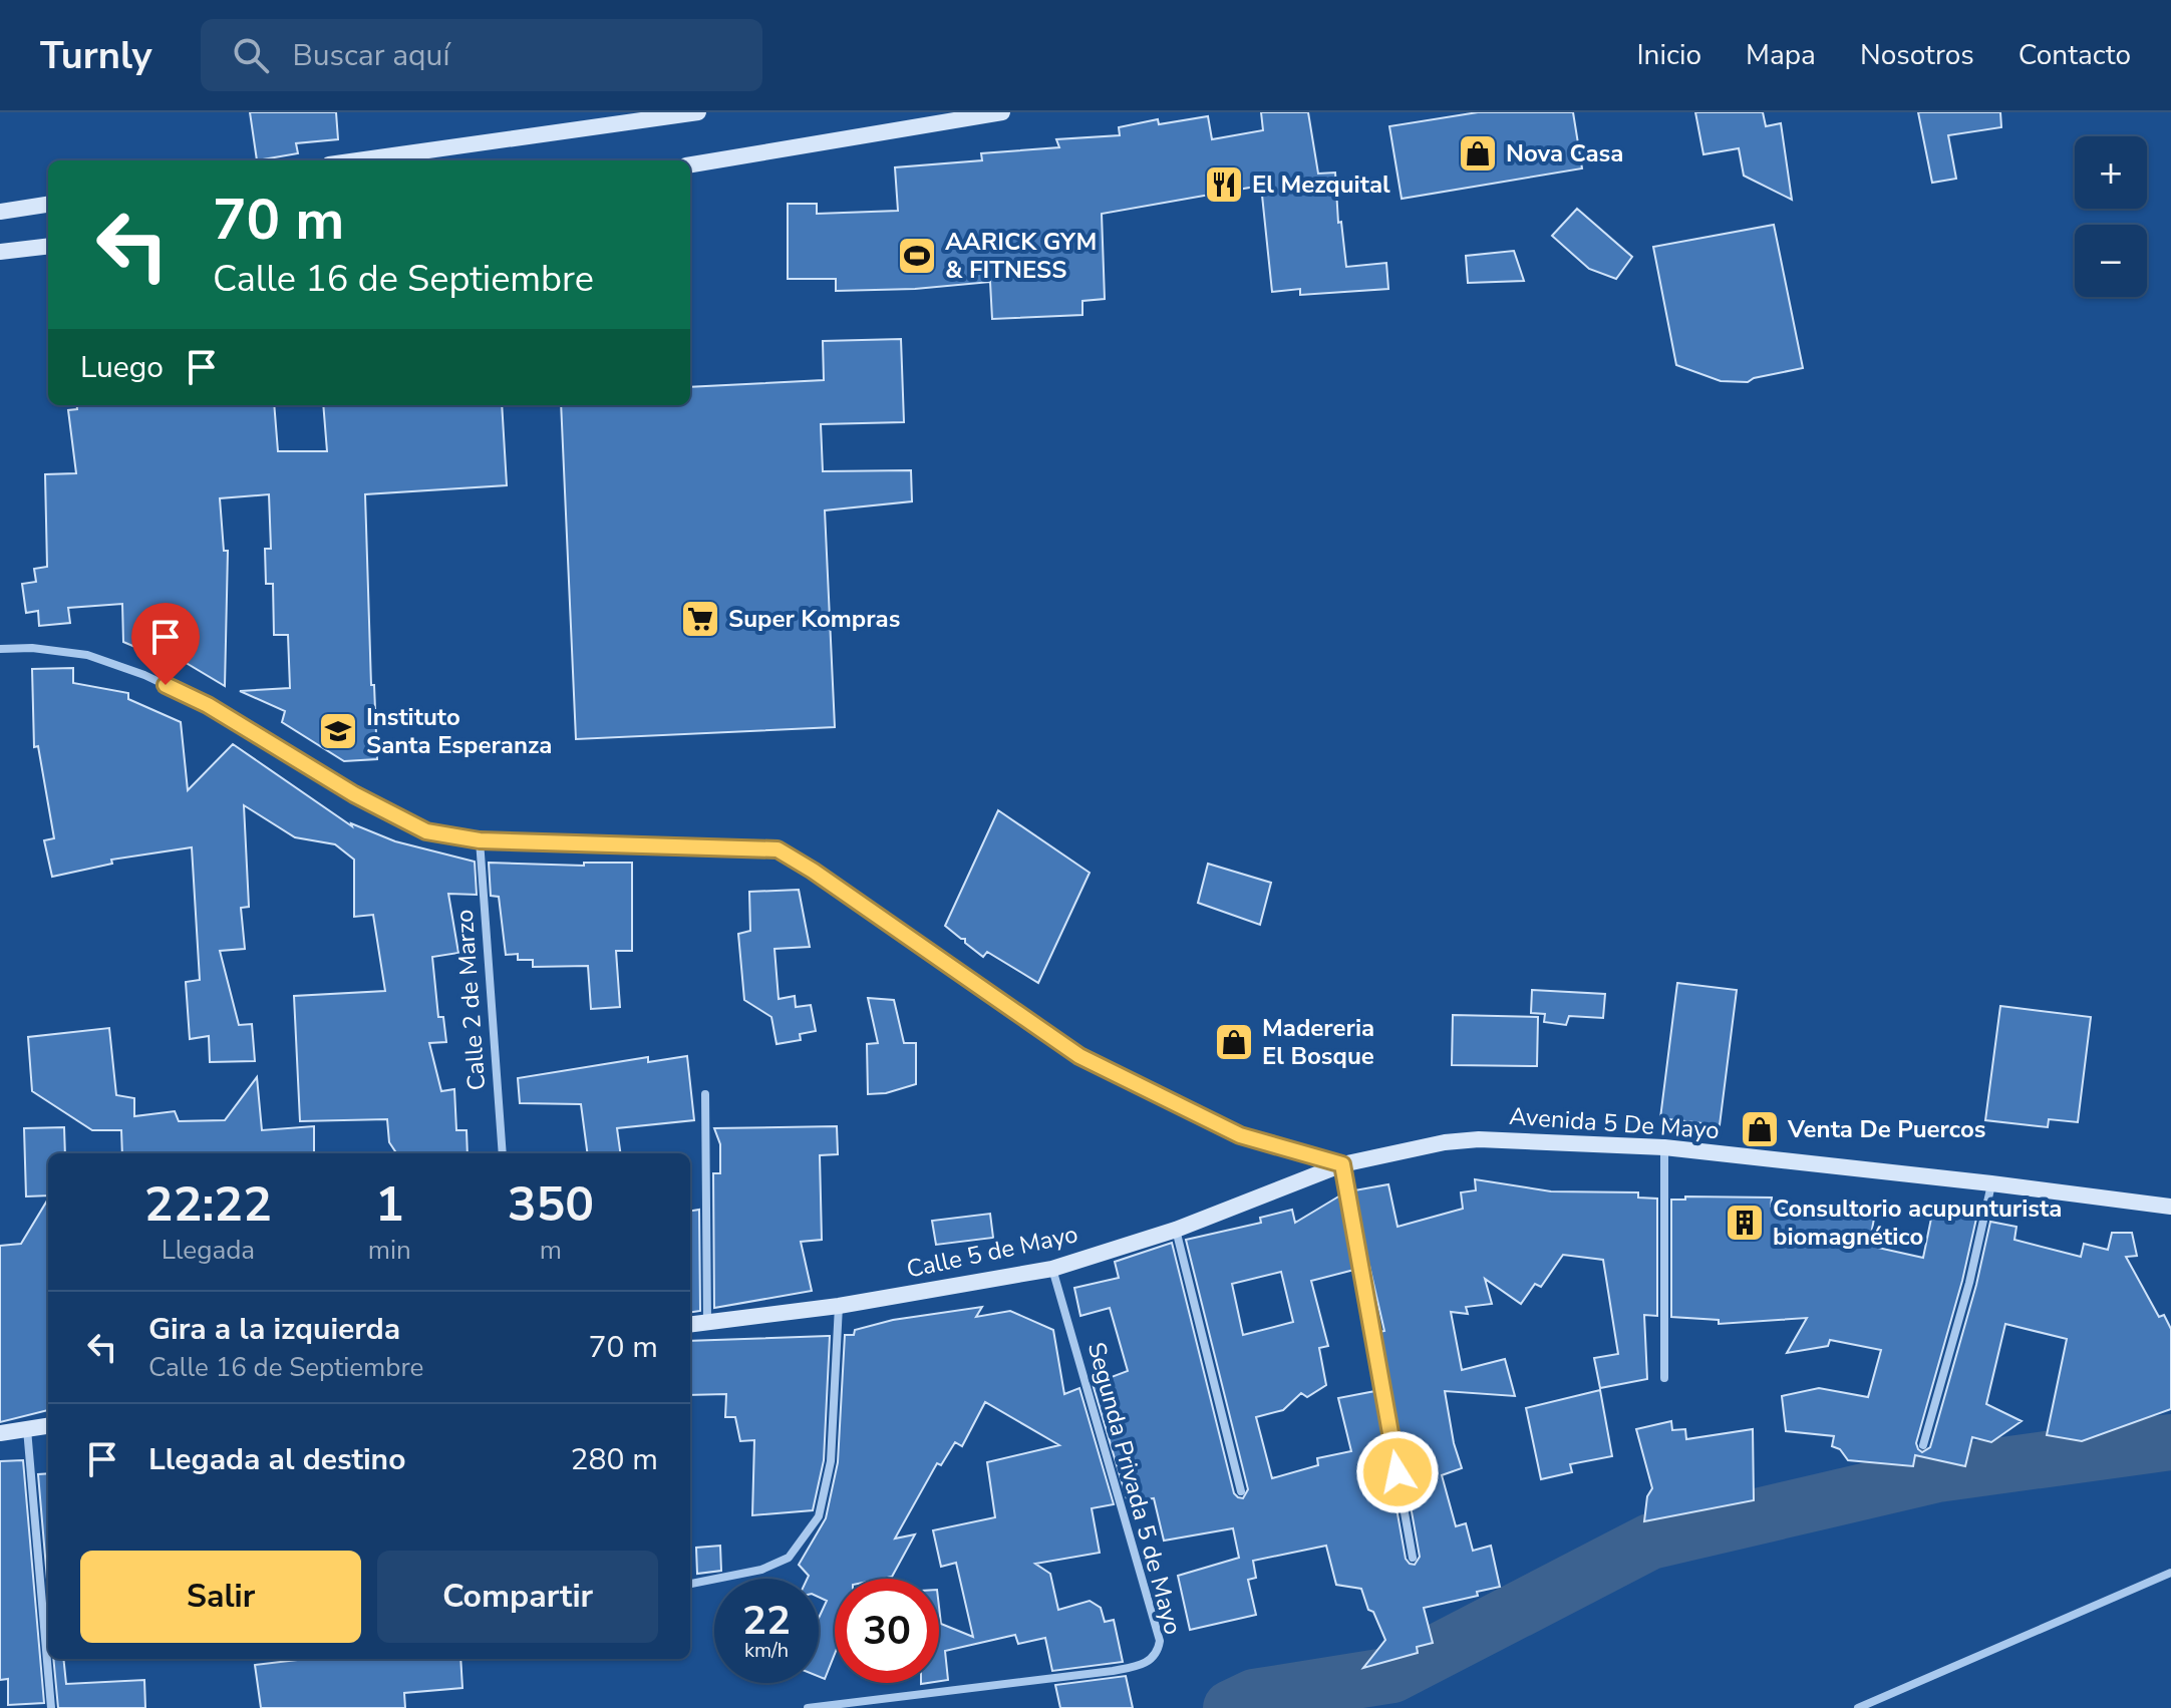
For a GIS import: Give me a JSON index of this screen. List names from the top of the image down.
{
  "streets": {
    "street": [
      "Calle 2 de Marzo",
      "Avenida 5 De Mayo",
      "Calle 5 de Mayo",
      "Segunda Privada 5 de Mayo"
    ]
  },
  "crossings": [
    ["Avenida 5 De Mayo", "Calle 5 de Mayo"],
    ["Calle 5 de Mayo", "Segunda Privada 5 de Mayo"]
  ],
  "places": {
    "shop": ["Nova Casa", "Madereria El Bosque", "Venta De Puercos"],
    "restaurant": ["El Mezquital"],
    "sports": ["AARICK GYM & FITNESS"],
    "supermarket": ["Super Kompras"],
    "school or university": ["Instituto Santa Esperanza"],
    "building": ["Consultorio acupunturista biomagnético"]
  },
  "page": {
    "header": "Turnly",
    "search": "Buscar aquí",
    "nav": [
      "Inicio",
      "Mapa",
      "Nosotros",
      "Contacto"
    ],
    "map_buttons": ["+", "−"],
    "turn": ["70 m", "Calle 16 de Septiembre"],
    "then": "Luego",
    "eta": [
      "22:22",
      "Llegada",
      "1",
      "min",
      "350",
      "m"
    ],
    "list": [
      {
        "name": "Gira a la izquierda",
        "note": "Calle 16 de Septiembre",
        "value": "70 m"
      },
      {
        "name": "Llegada al destino",
        "value": "280 m"
      }
    ],
    "buttons": ["Salir", "Compartir"],
    "speed": "22 km/h",
    "limit": "30"
  }
}
